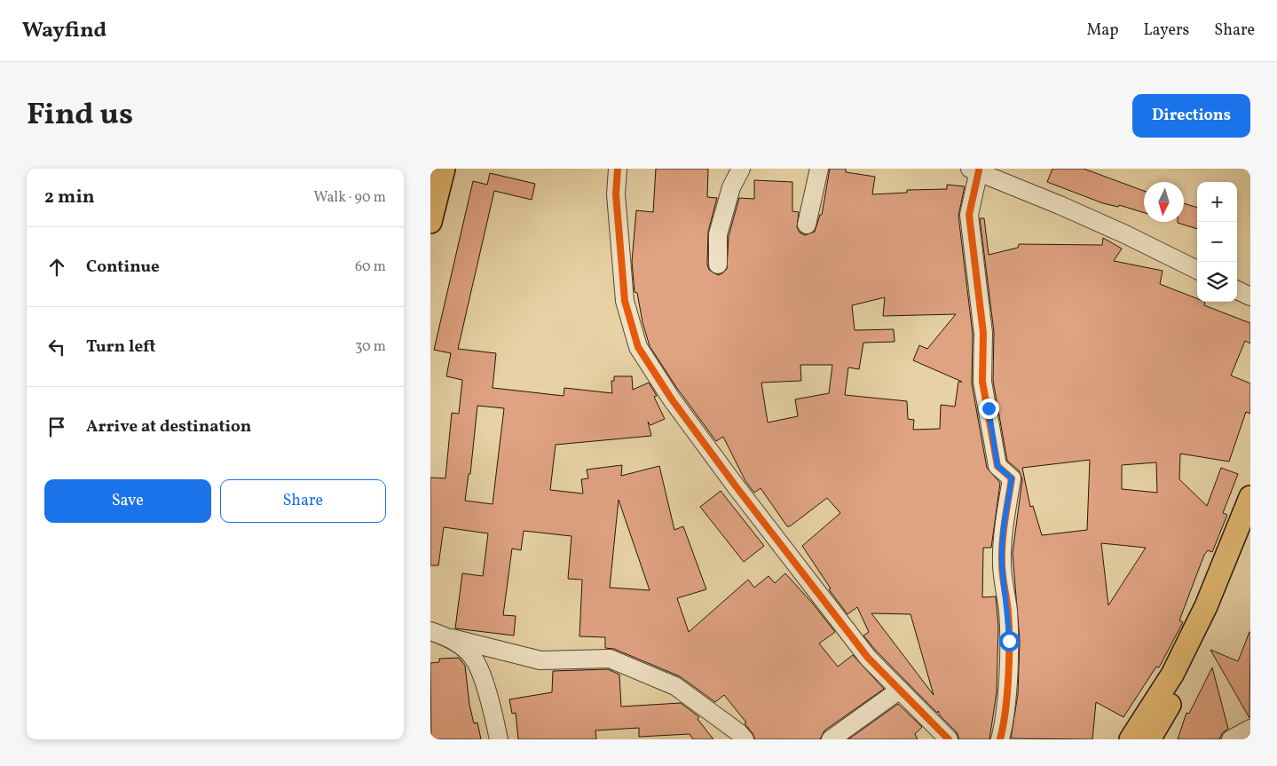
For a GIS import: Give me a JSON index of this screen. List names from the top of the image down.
{
  "north": "bottom",
  "page": {
    "header": "Wayfind",
    "nav": ["Map", "Layers", "Share"],
    "title": "Find us",
    "buttons": [
      "Directions",
      ["Save", "Share"]
    ],
    "heading": ["2 min", "Walk · 90 m"],
    "map_buttons": ["+", "−"],
    "list": [
      ["Continue", "60 m"],
      ["Turn left", "30 m"],
      "Arrive at destination"
    ]
  }
}
